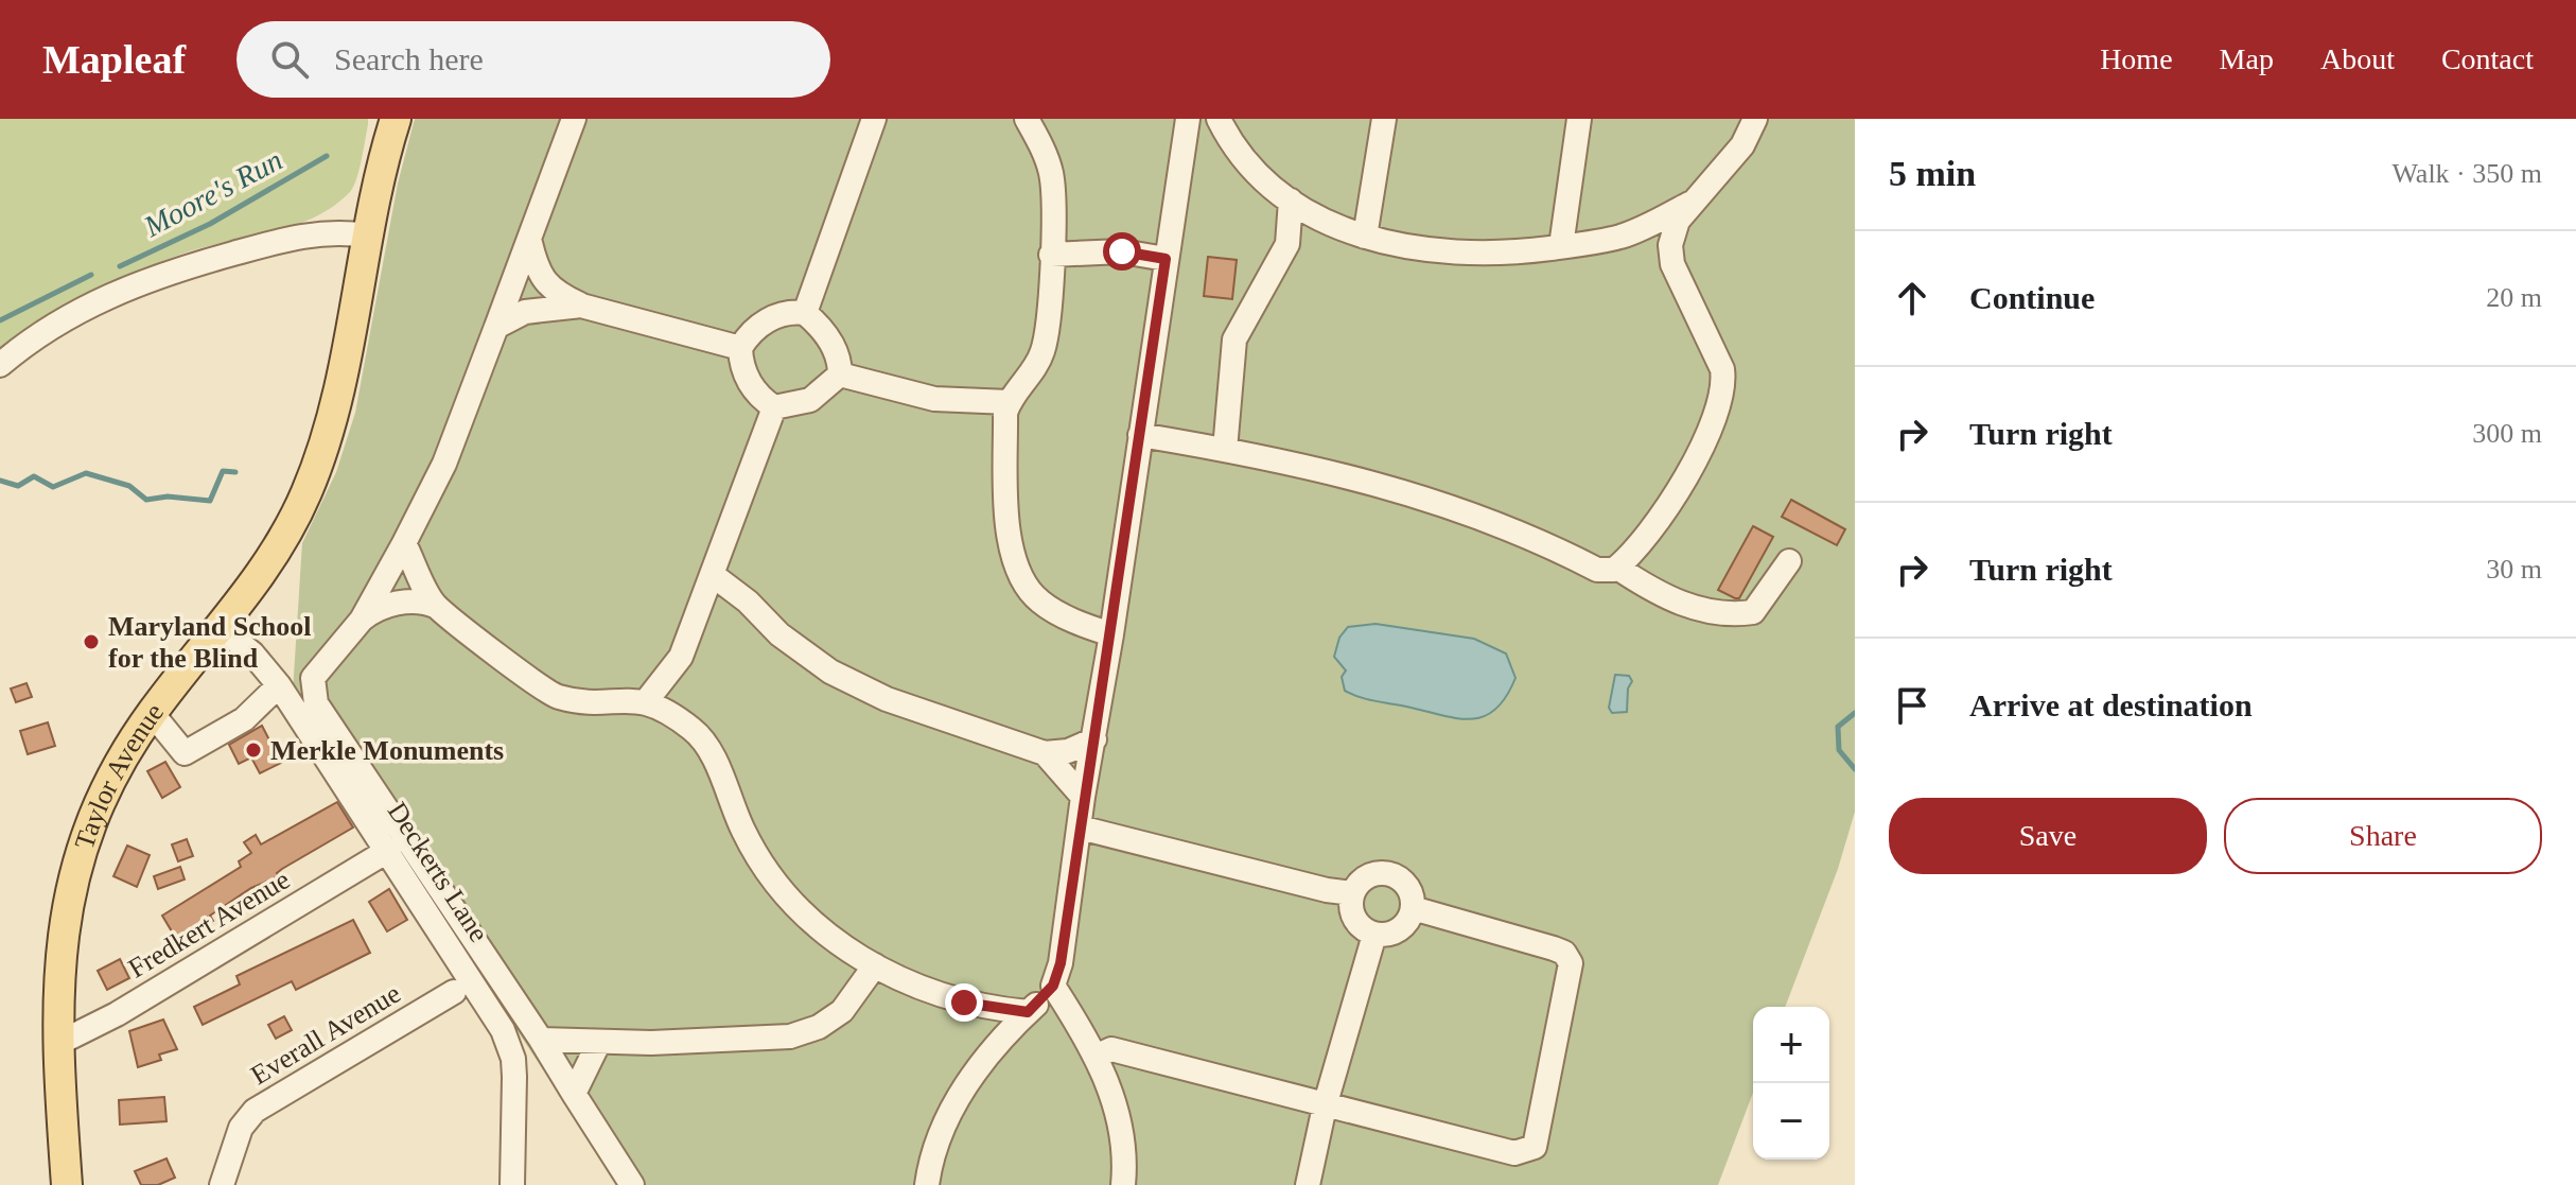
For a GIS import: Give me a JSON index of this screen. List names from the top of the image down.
{
  "streets": {
    "main road": ["Taylor Avenue"],
    "street": ["Deckerts Lane", "Fredkert Avenue", "Everall Avenue"]
  },
  "crossings": [
    ["Taylor Avenue", "Deckerts Lane"],
    ["Taylor Avenue", "Fredkert Avenue"],
    ["Deckerts Lane", "Fredkert Avenue"]
  ],
  "water": ["Moore's Run"],
  "places": ["Maryland School for the Blind", "Merkle Monuments"],
  "page": {
    "header": "Mapleaf",
    "search": "Search here",
    "nav": [
      "Home",
      "Map",
      "About",
      "Contact"
    ],
    "heading": ["5 min", "Walk · 350 m"],
    "list": [
      ["Continue", "20 m"],
      ["Turn right", "300 m"],
      ["Turn right", "30 m"],
      "Arrive at destination"
    ],
    "buttons": ["Save", "Share"],
    "map_buttons": ["+", "−"]
  }
}
